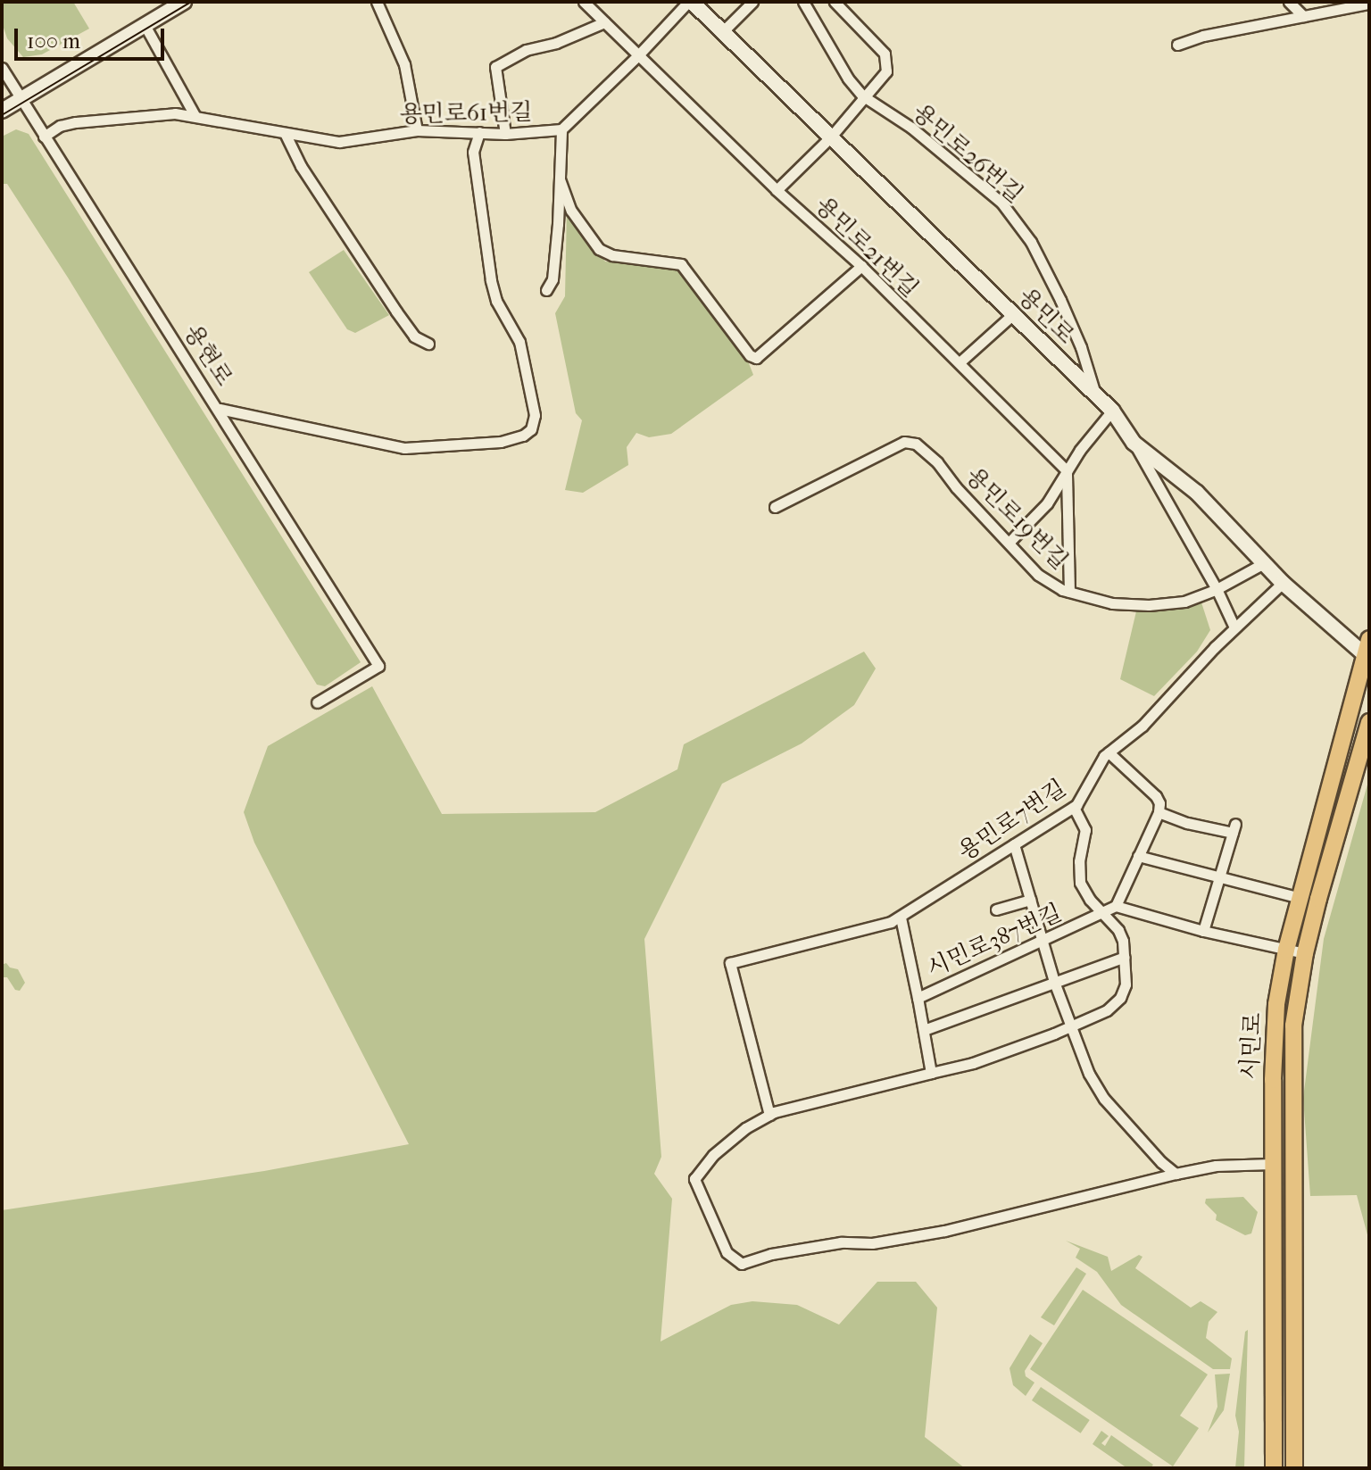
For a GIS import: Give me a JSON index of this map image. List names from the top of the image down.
{
  "streets": {
    "main road": ["시민로"],
    "street": [
      "용민로61번길",
      "용민로26번길",
      "용민로21번길",
      "용민로",
      "용현로",
      "용민로19번길",
      "용민로7번길",
      "시민로387번길"
    ]
  },
  "crossings": [
    ["용민로61번길", "용민로21번길"],
    ["용민로61번길", "용민로"],
    ["용민로61번길", "용현로"],
    ["용민로26번길", "용민로"],
    ["용민로", "용민로19번길"],
    ["용민로", "용민로7번길"],
    ["용민로", "시민로"]
  ],
  "scale_bar": "100 m"
}
